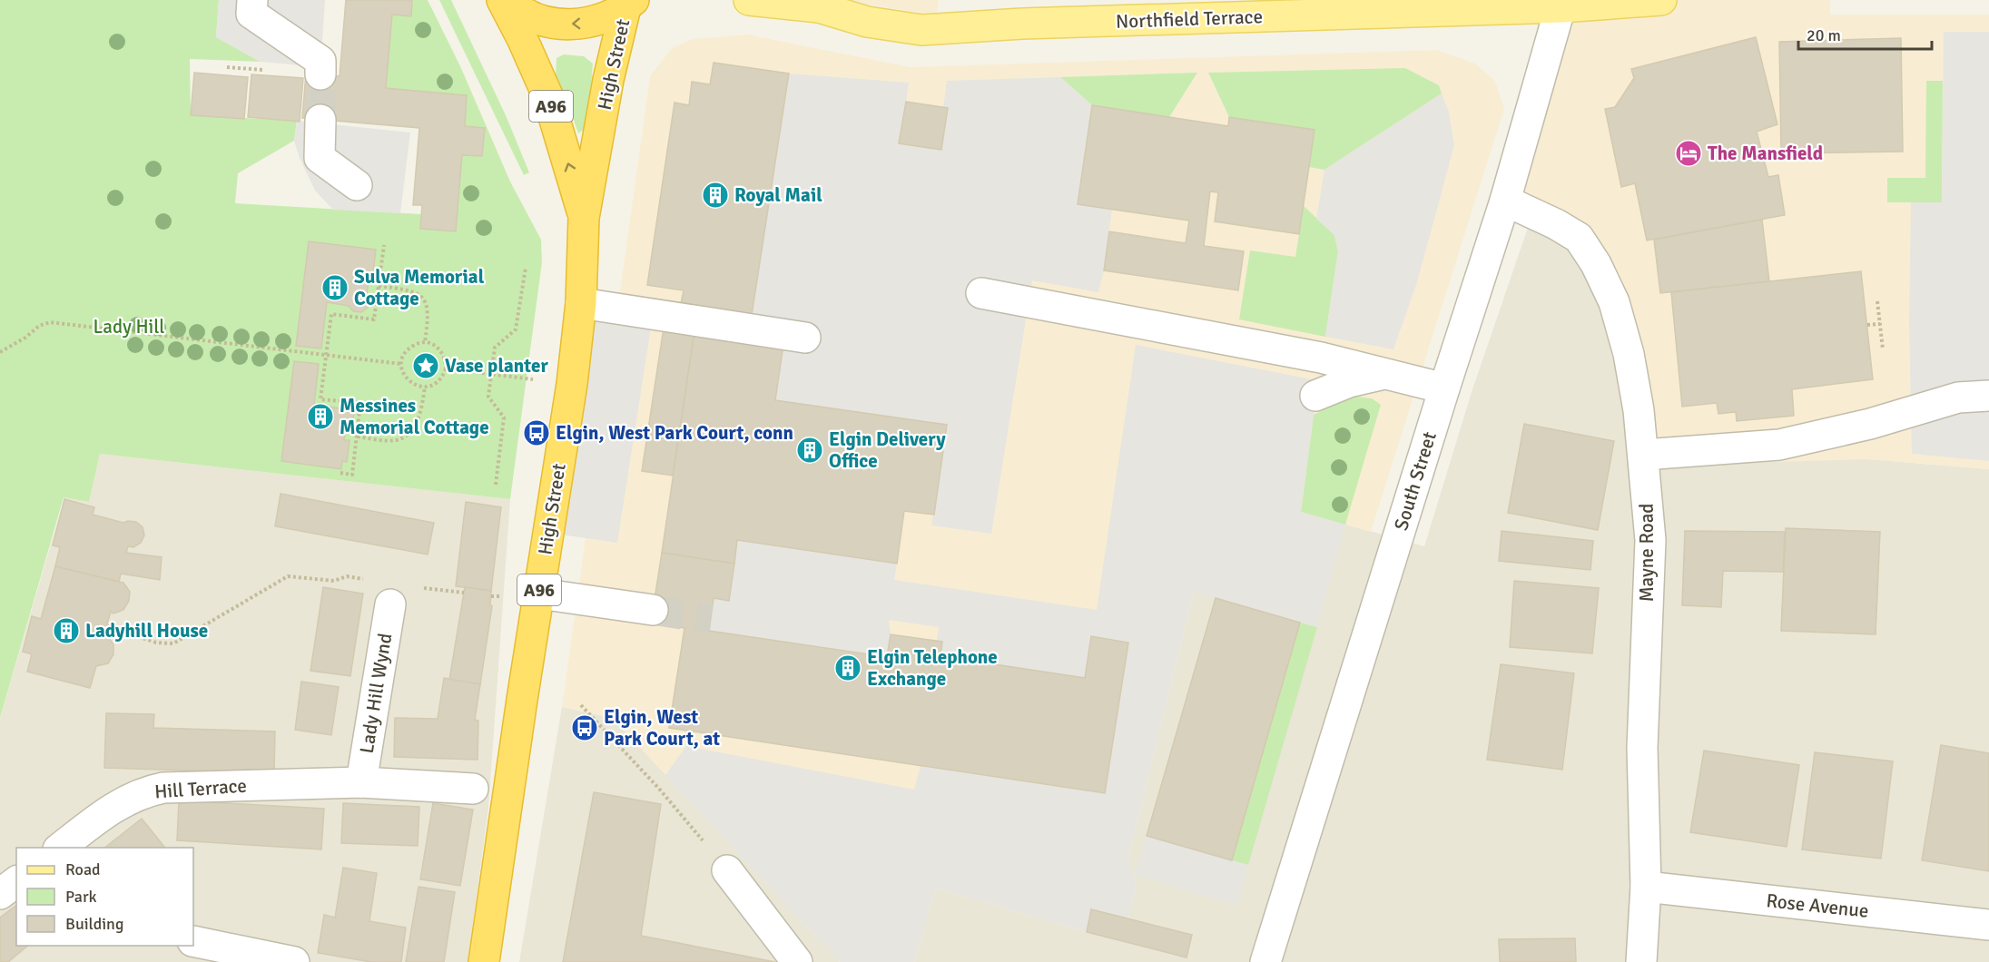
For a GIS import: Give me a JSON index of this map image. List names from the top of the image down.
{
  "streets": {
    "highway": ["High Street", "A96"],
    "main road": ["Northfield Terrace"],
    "street": [
      "South Street",
      "Mayne Road",
      "Lady Hill Wynd",
      "Hill Terrace",
      "Rose Avenue"
    ]
  },
  "crossings": [
    ["Northfield Terrace", "South Street"],
    ["High Street", "A96"],
    ["South Street", "Mayne Road"],
    ["Mayne Road", "Rose Avenue"],
    ["Lady Hill Wynd", "Hill Terrace"]
  ],
  "parks": ["Lady Hill"],
  "places": {
    "hotel": ["The Mansfield"],
    "building": [
      "Royal Mail",
      "Sulva Memorial Cottage",
      "Messines Memorial Cottage",
      "Elgin Delivery Office",
      "Ladyhill House",
      "Elgin Telephone Exchange"
    ],
    "place": ["Vase planter"],
    "bus stop": ["Elgin, West Park Court, conn", "Elgin, West Park Court, at"]
  },
  "legend": ["Road", "Park", "Building"],
  "scale_bar": "20 m"
}
